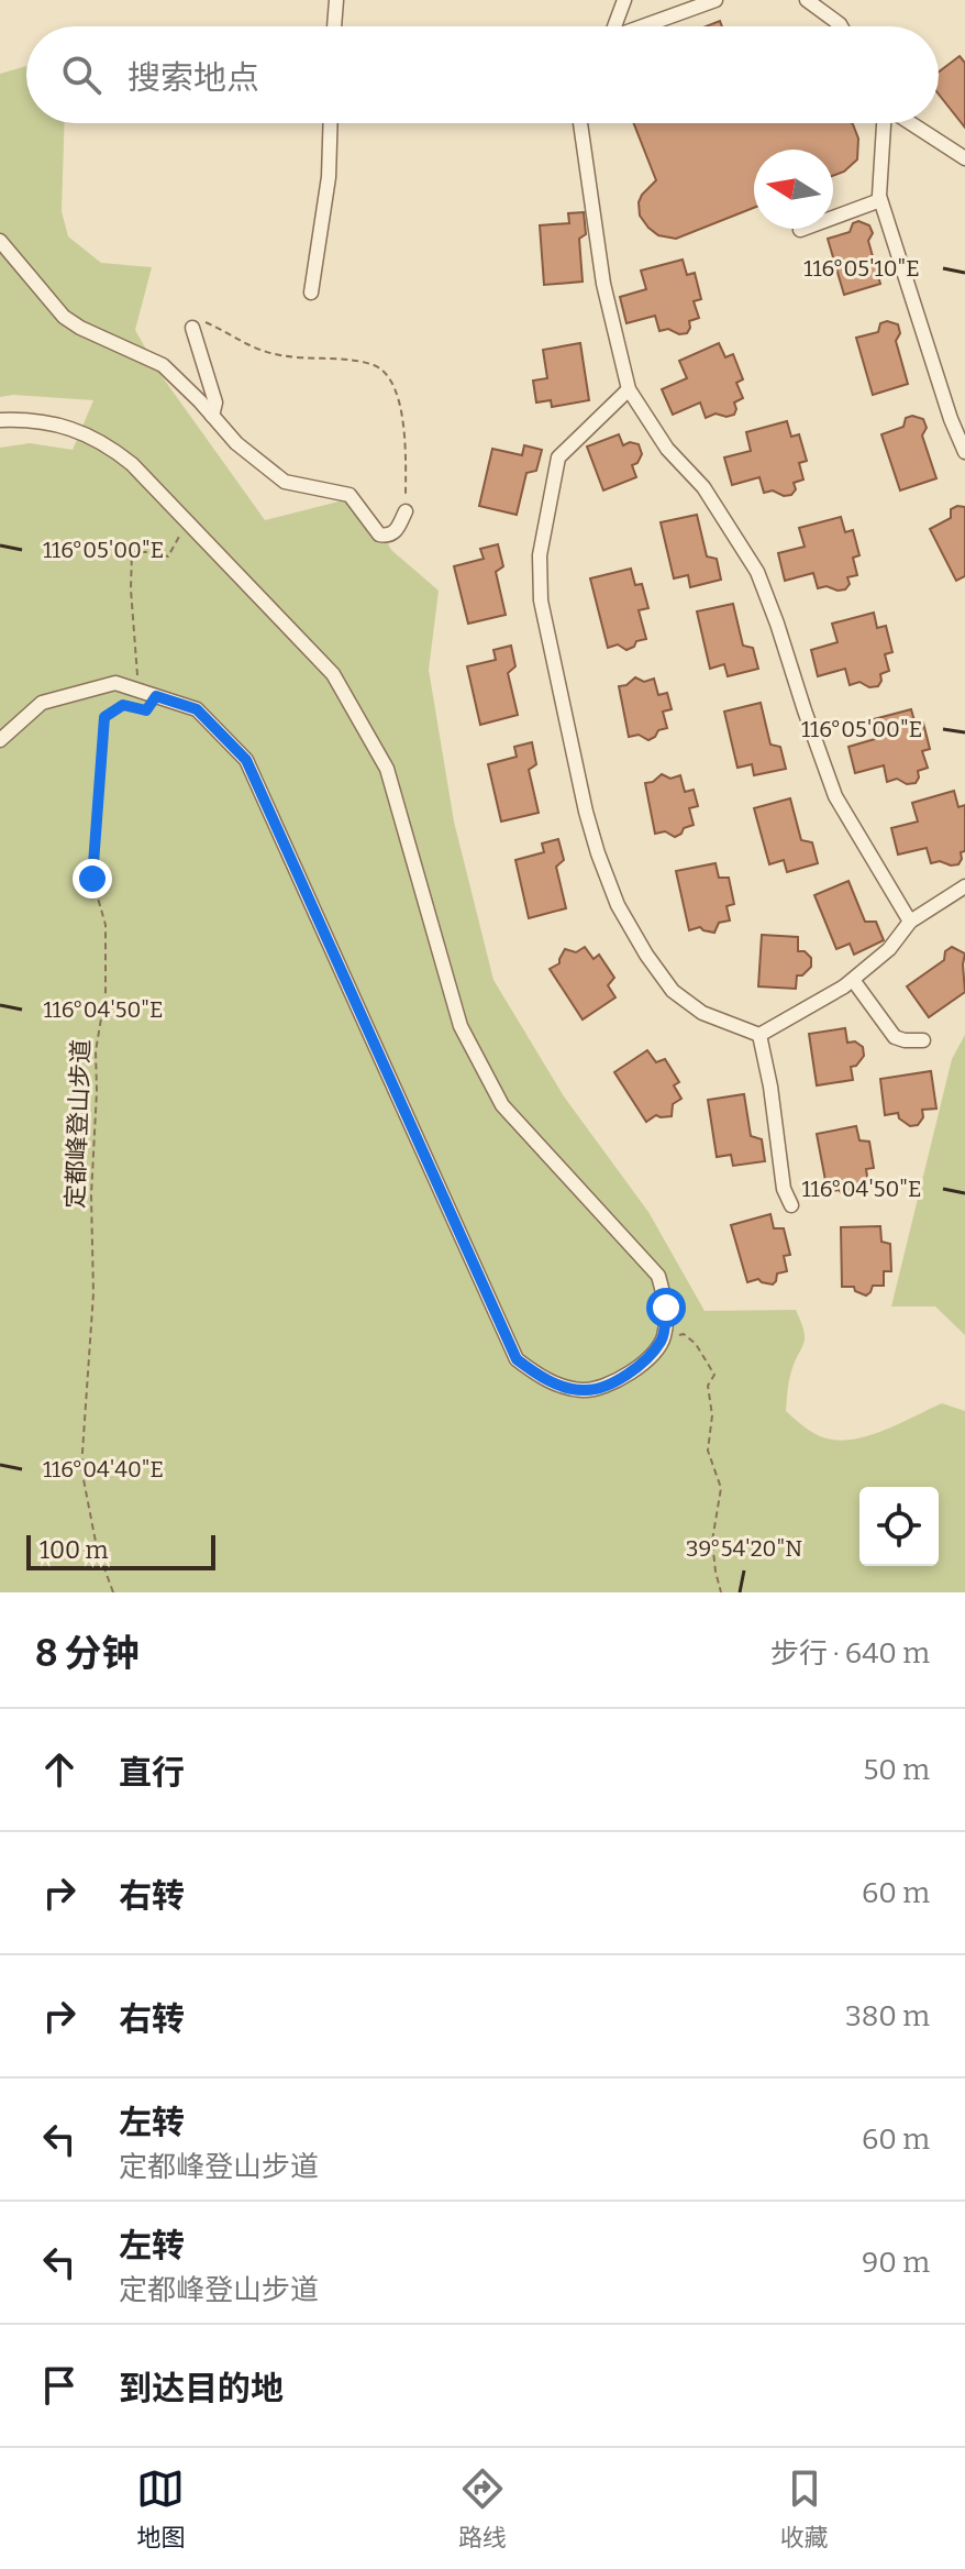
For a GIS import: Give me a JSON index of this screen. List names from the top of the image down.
{
  "streets": {
    "path": ["定都峰登山步道"]
  },
  "scale_bar": "100 m",
  "north": "left",
  "page": {
    "search": "搜索地点",
    "scale": "100 m",
    "heading": ["8 分钟", "步行 · 640 m"],
    "list": [
      ["直行", "50 m"],
      ["右转", "60 m"],
      ["右转", "380 m"],
      ["左转", "定都峰登山步道", "60 m"],
      ["左转", "定都峰登山步道", "90 m"],
      "到达目的地"
    ],
    "nav": ["地图", "路线", "收藏"]
  },
  "coordinates": [
    "116°05'10\"E",
    "116°05'00\"E",
    "116°04'50\"E",
    "116°04'40\"E",
    "39°54'20\"N"
  ]
}
